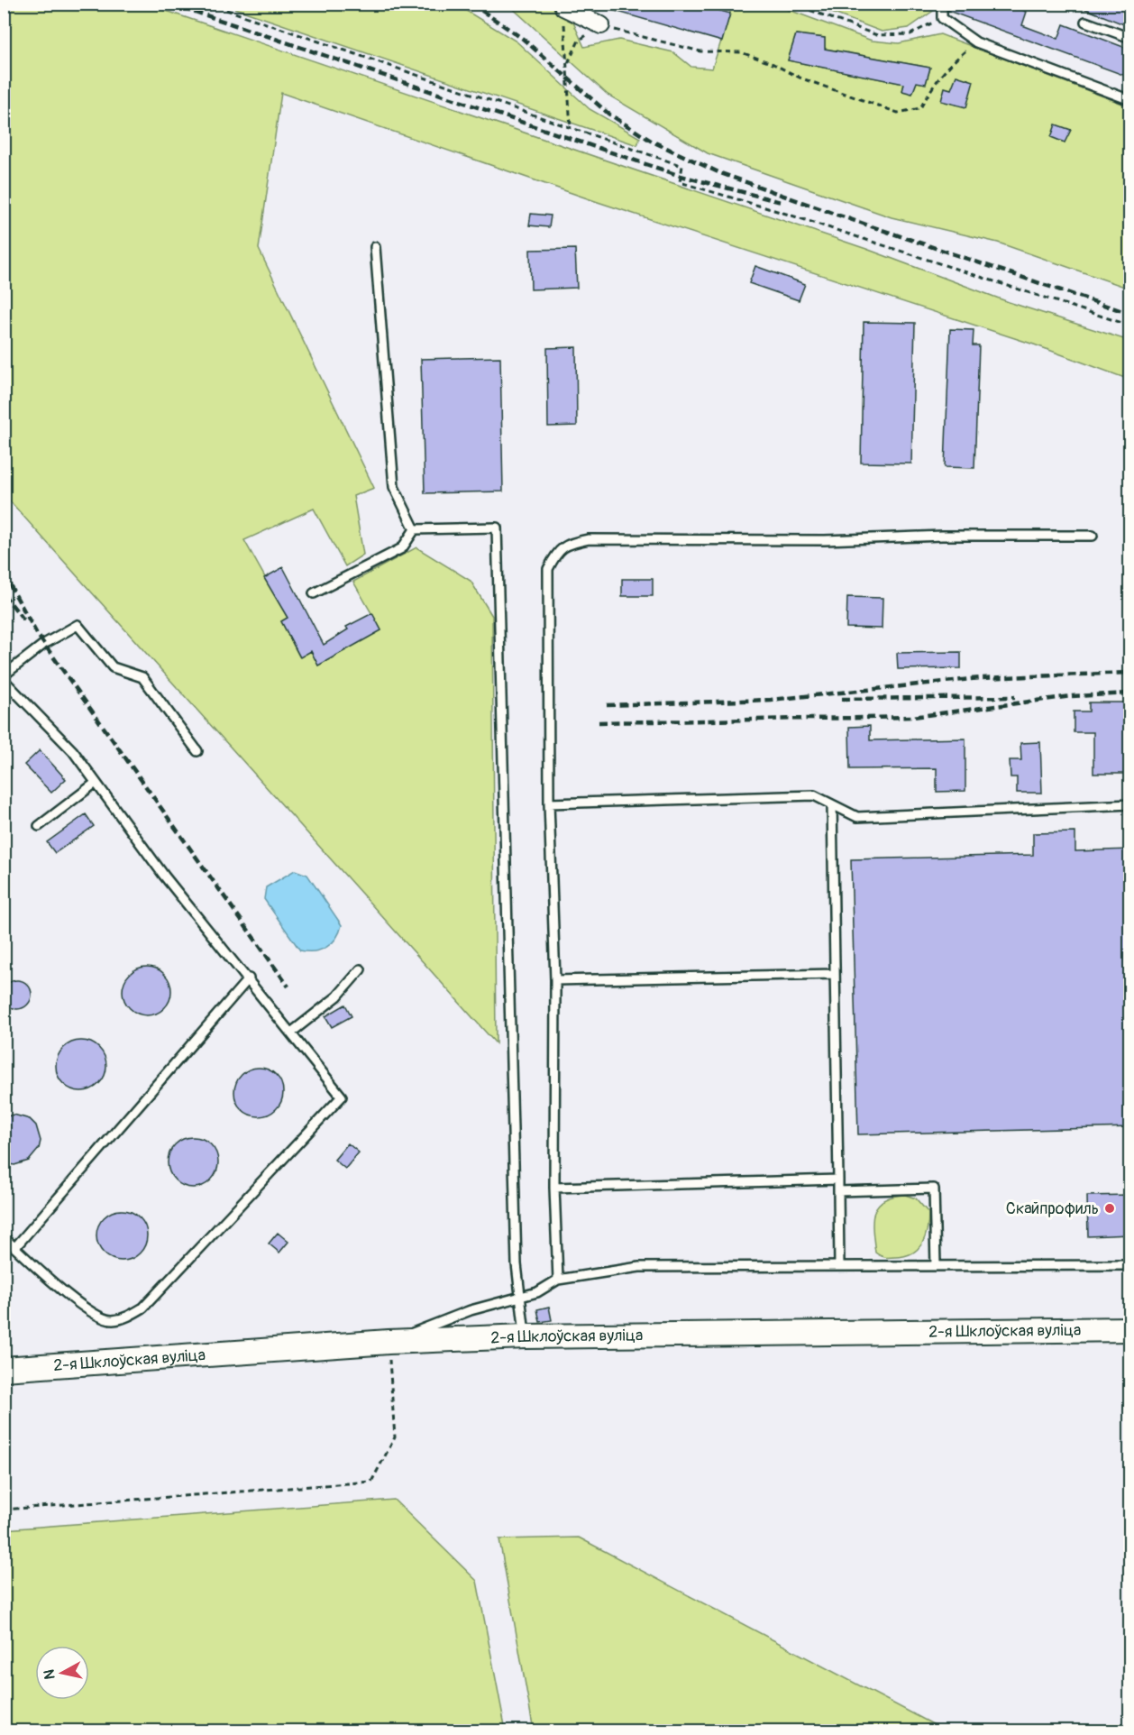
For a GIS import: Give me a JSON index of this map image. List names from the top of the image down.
{
  "streets": {
    "street": ["2-я Шклоўская вуліца"]
  },
  "places": ["Скайпрофиль"],
  "north": "left"
}
